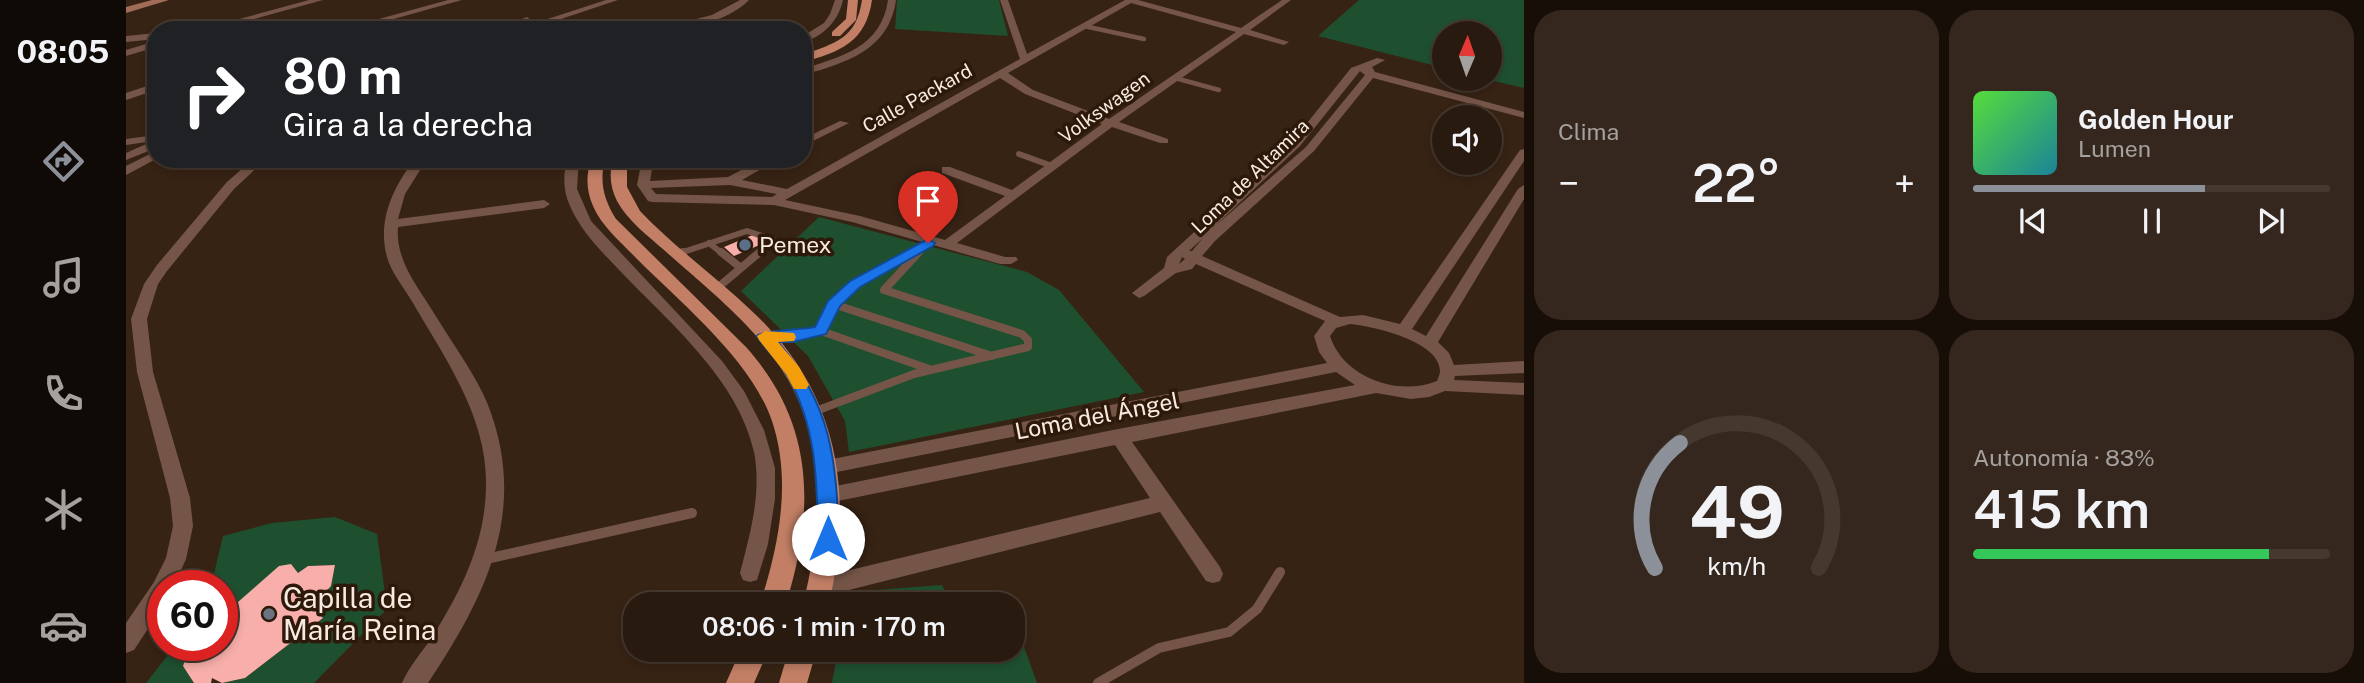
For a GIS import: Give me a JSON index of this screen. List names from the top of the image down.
{
  "streets": {
    "street": [
      "Calle Packard",
      "Volkswagen",
      "Loma de Altamira",
      "Loma del Ángel"
    ]
  },
  "crossings": [
    ["Calle Packard", "Volkswagen"]
  ],
  "places": ["Pemex", "Capilla de María Reina"],
  "north": "top",
  "page": {
    "tabs": "08:05",
    "tile": [
      "Clima",
      ["Autonomía · 83%", "415 km"]
    ],
    "turn": ["80 m", "Gira a la derecha"],
    "song": ["Golden Hour", "Lumen"],
    "heat": ["−", "22°", "+"],
    "limit": "60",
    "trip": "08:06 · 1 min · 170 m",
    "gauge": ["49", "km/h"]
  }
}
